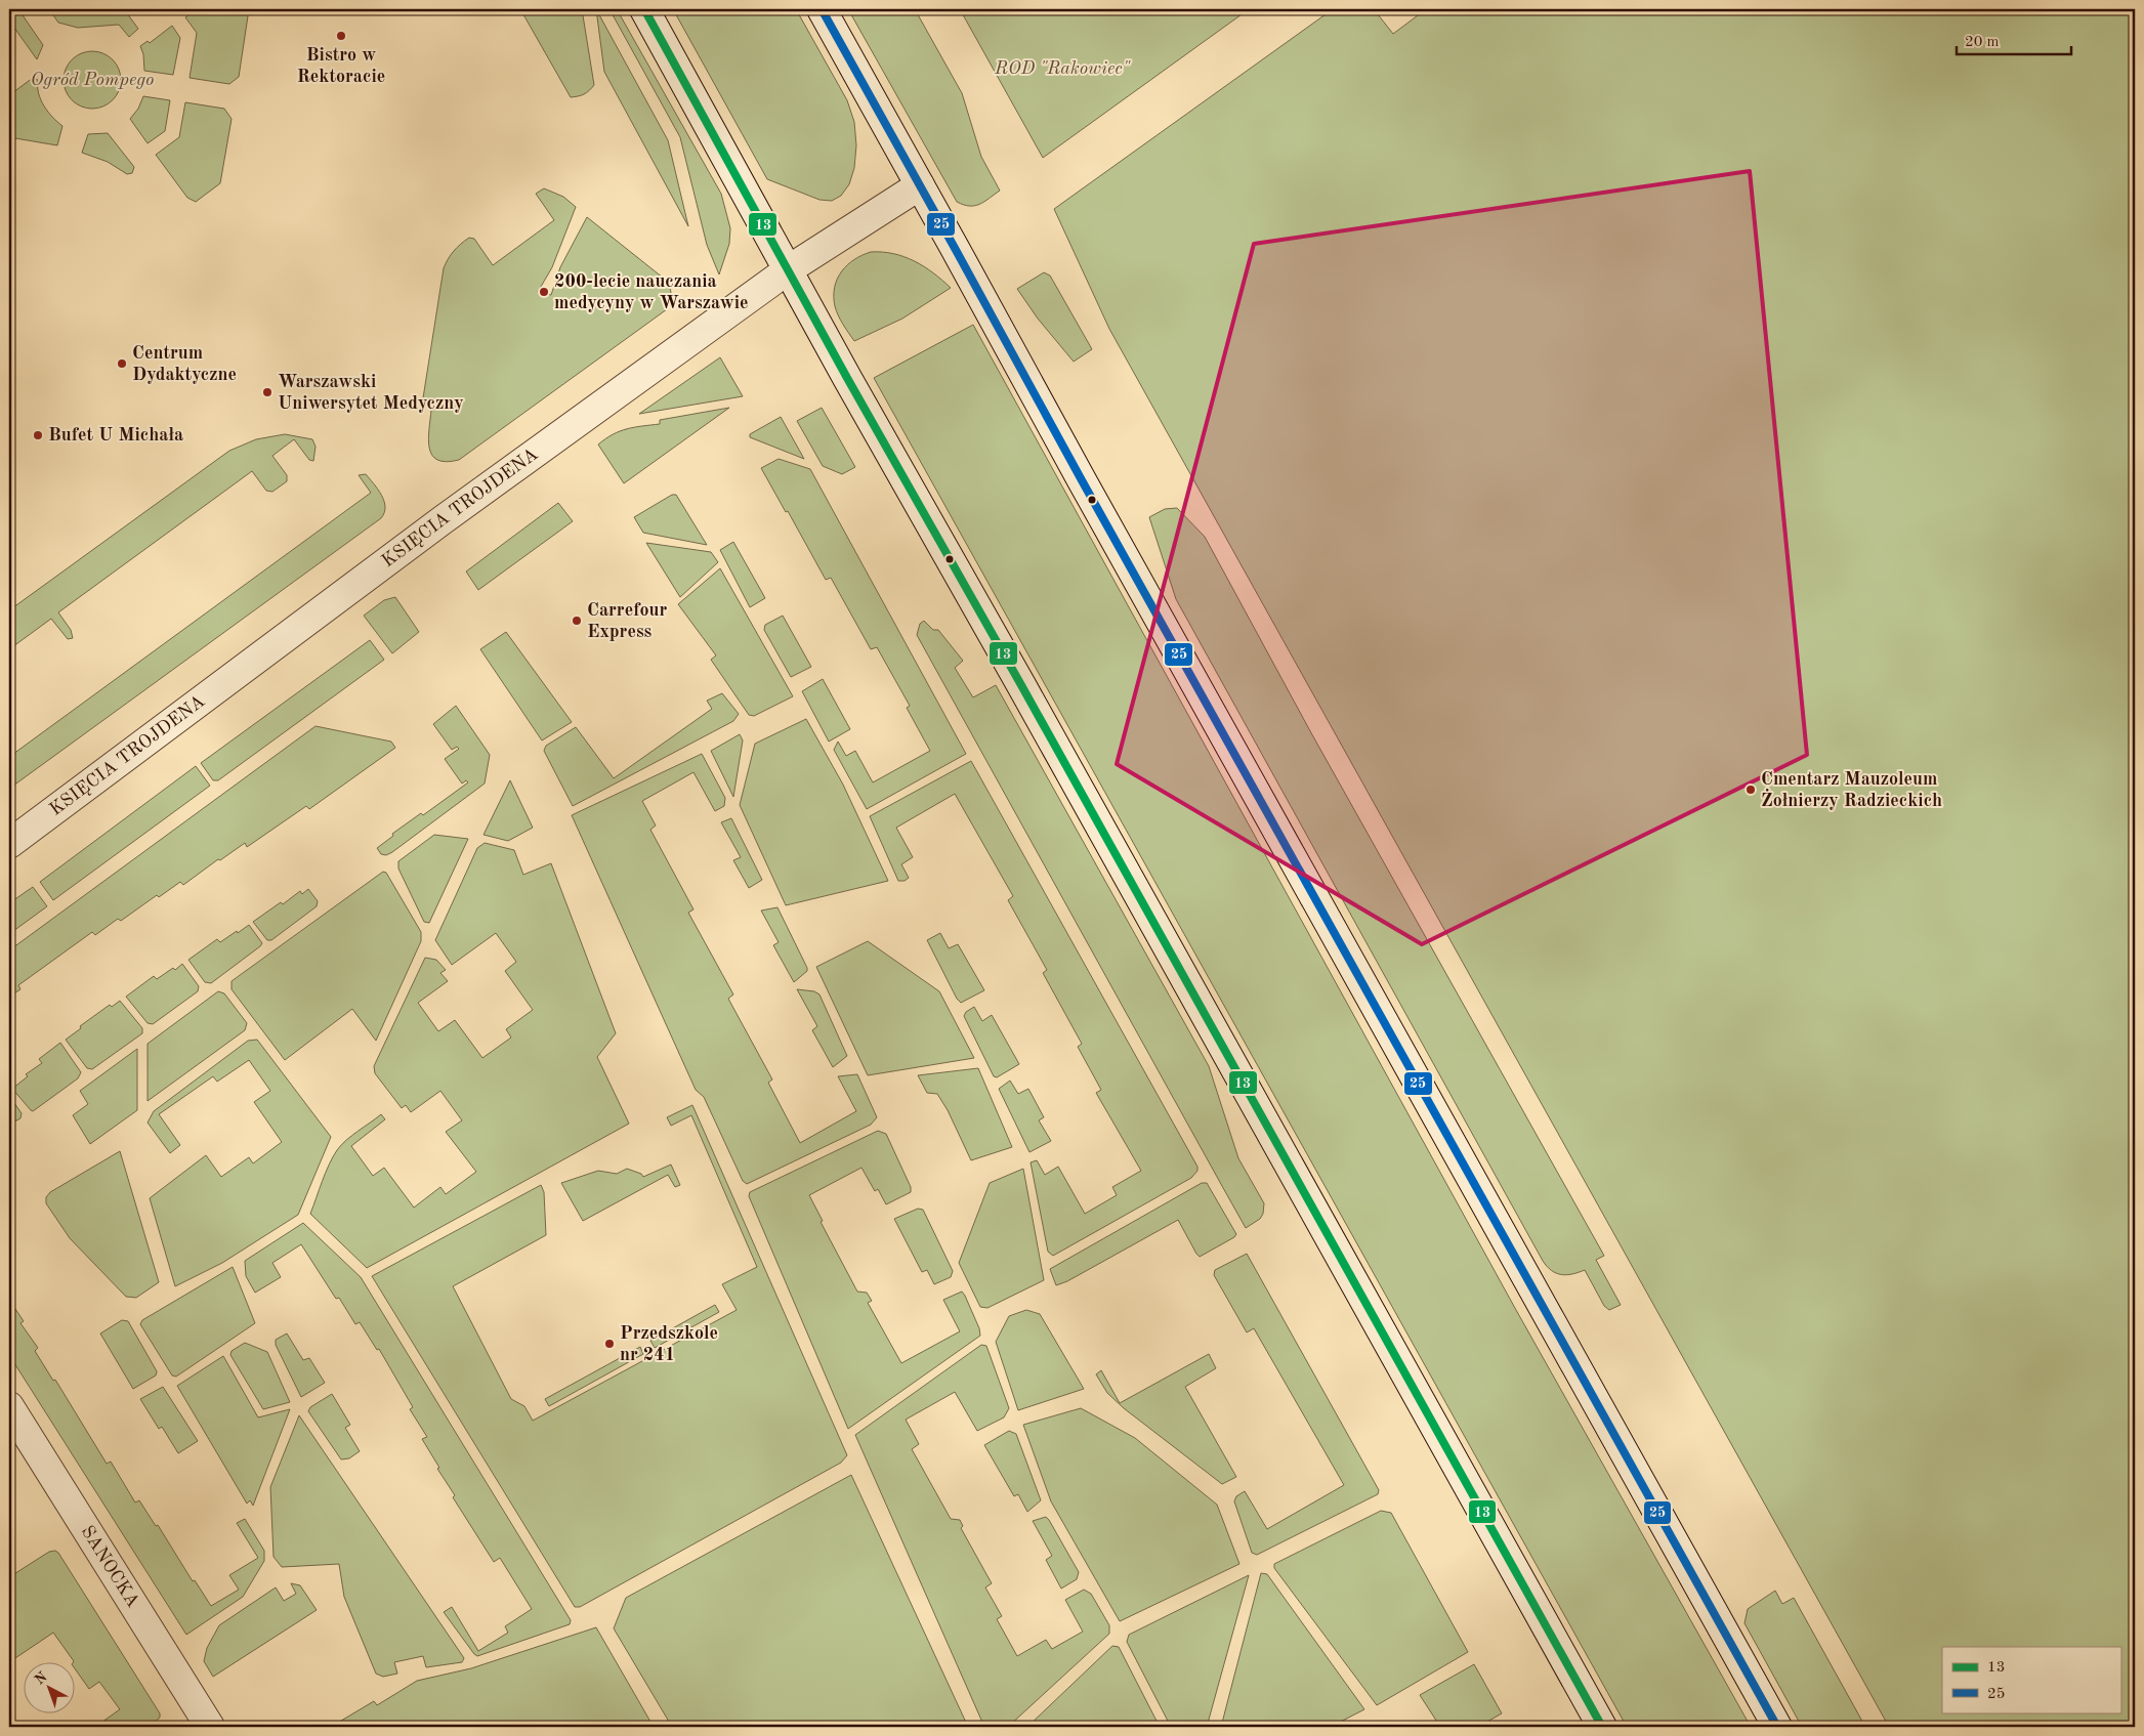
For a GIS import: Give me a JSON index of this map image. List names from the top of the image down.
{
  "streets": {
    "main road": ["KSIĘCIA TROJDENA", "SANOCKA"]
  },
  "parks": ["ROD \"Rakowiec\"", "Ogród Pompego"],
  "places": [
    "Bistro w Rektoracie",
    "200-lecie nauczania medycyny w Warszawie",
    "Centrum Dydaktyczne",
    "Warszawski Uniwersytet Medyczny",
    "Bufet U Michała",
    "Carrefour Express",
    "Cmentarz Mauzoleum Żołnierzy Radzieckich",
    "Przedszkole nr 241"
  ],
  "lines": ["transit line 13", "transit line 25"],
  "legend": ["13", "25"],
  "scale_bar": "20 m",
  "north": "top left"
}
